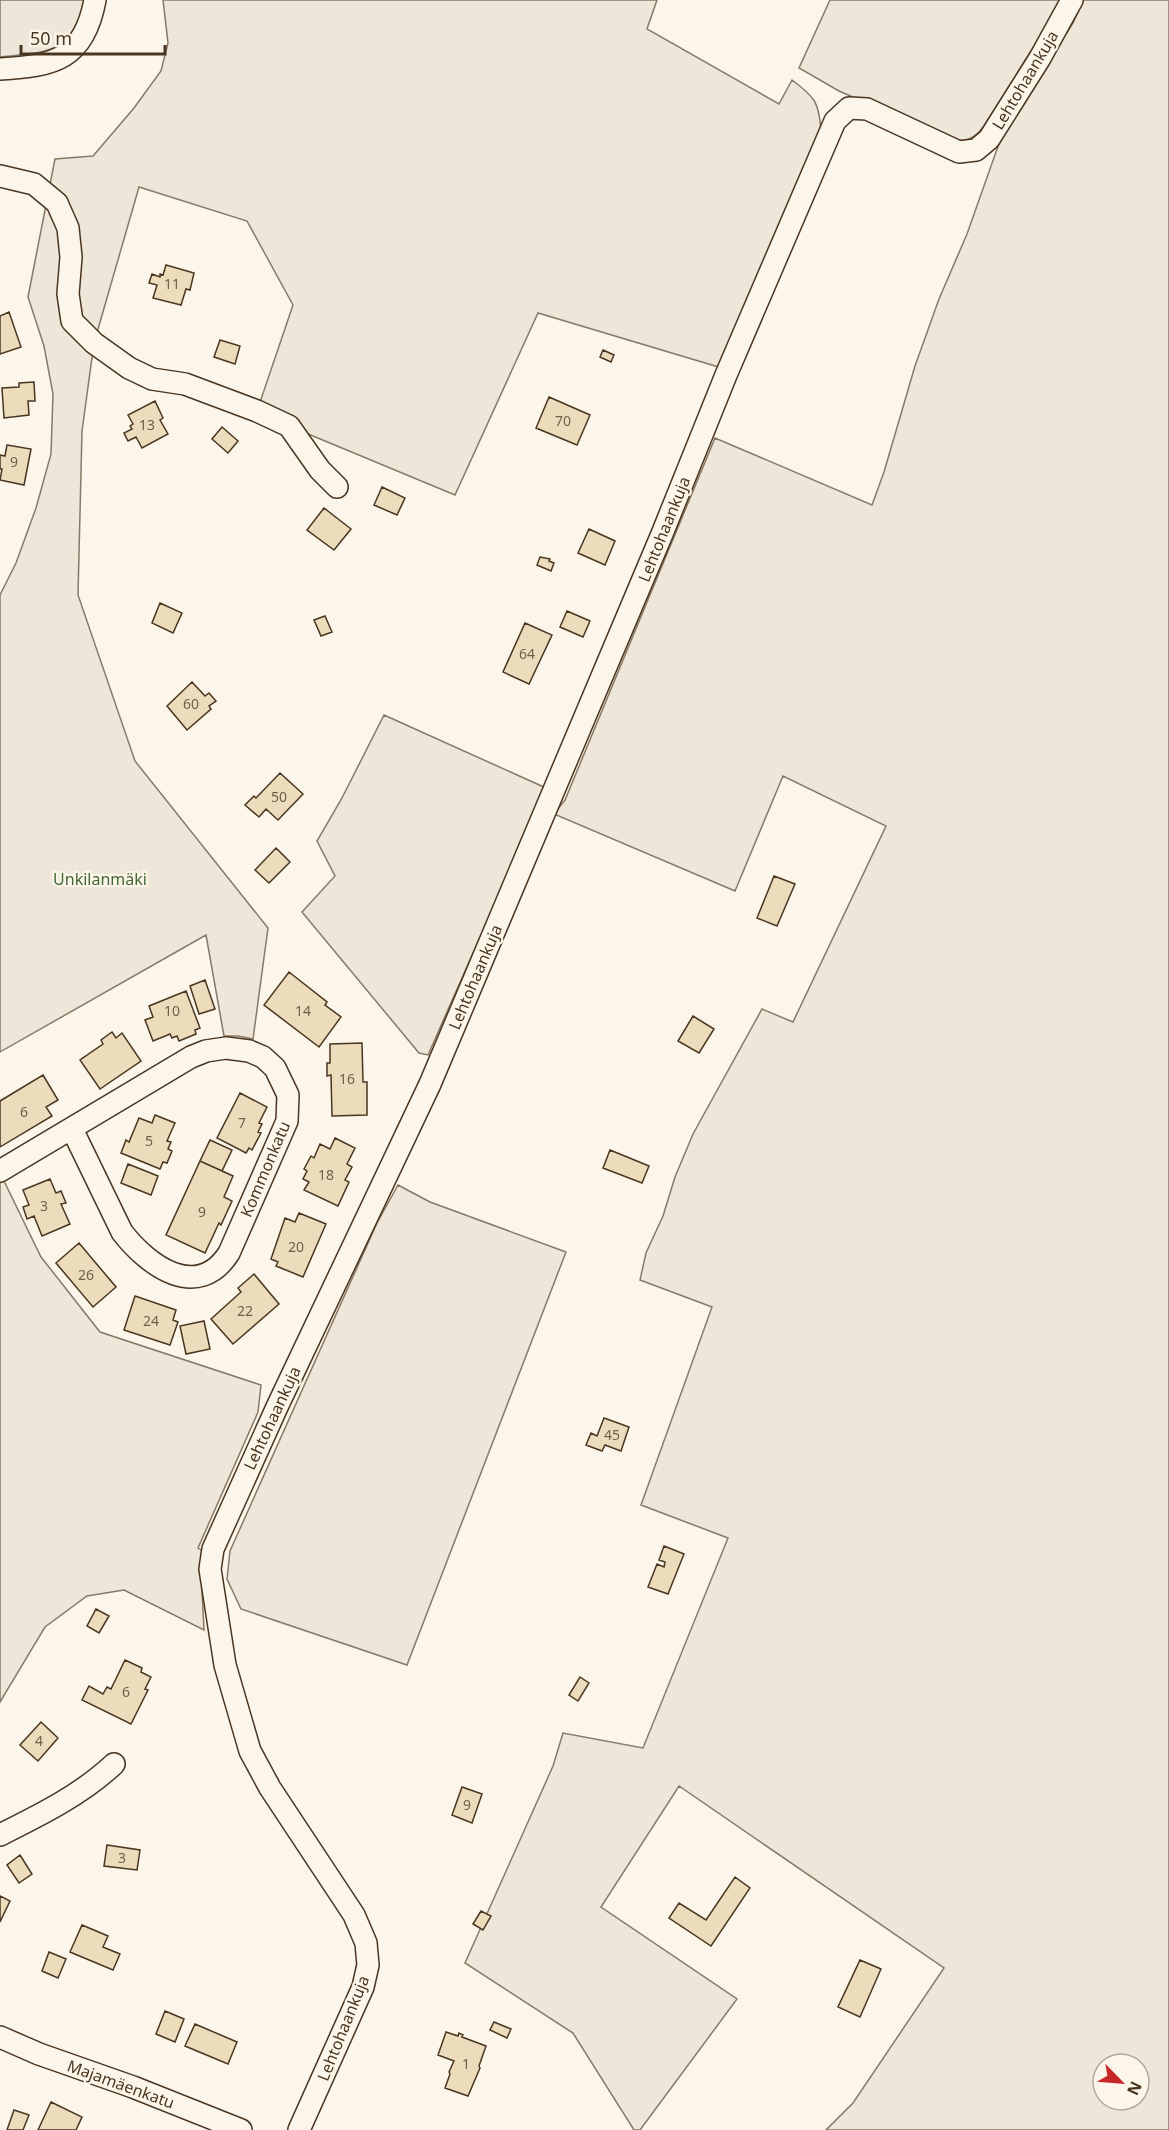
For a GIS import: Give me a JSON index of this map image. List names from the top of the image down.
{
  "streets": {
    "street": ["Lehtohaankuja", "Kommonkatu", "Majamäenkatu"]
  },
  "parks": ["Unkilanmäki"],
  "house_numbers": [
    "11",
    "70",
    "13",
    "9",
    "64",
    "60",
    "50",
    "10",
    "14",
    "16",
    "6",
    "7",
    "5",
    "18",
    "3",
    "9",
    "20",
    "26",
    "22",
    "24",
    "45",
    "6",
    "4",
    "9",
    "3",
    "1"
  ],
  "scale_bar": "50 m",
  "north": "bottom right"
}
